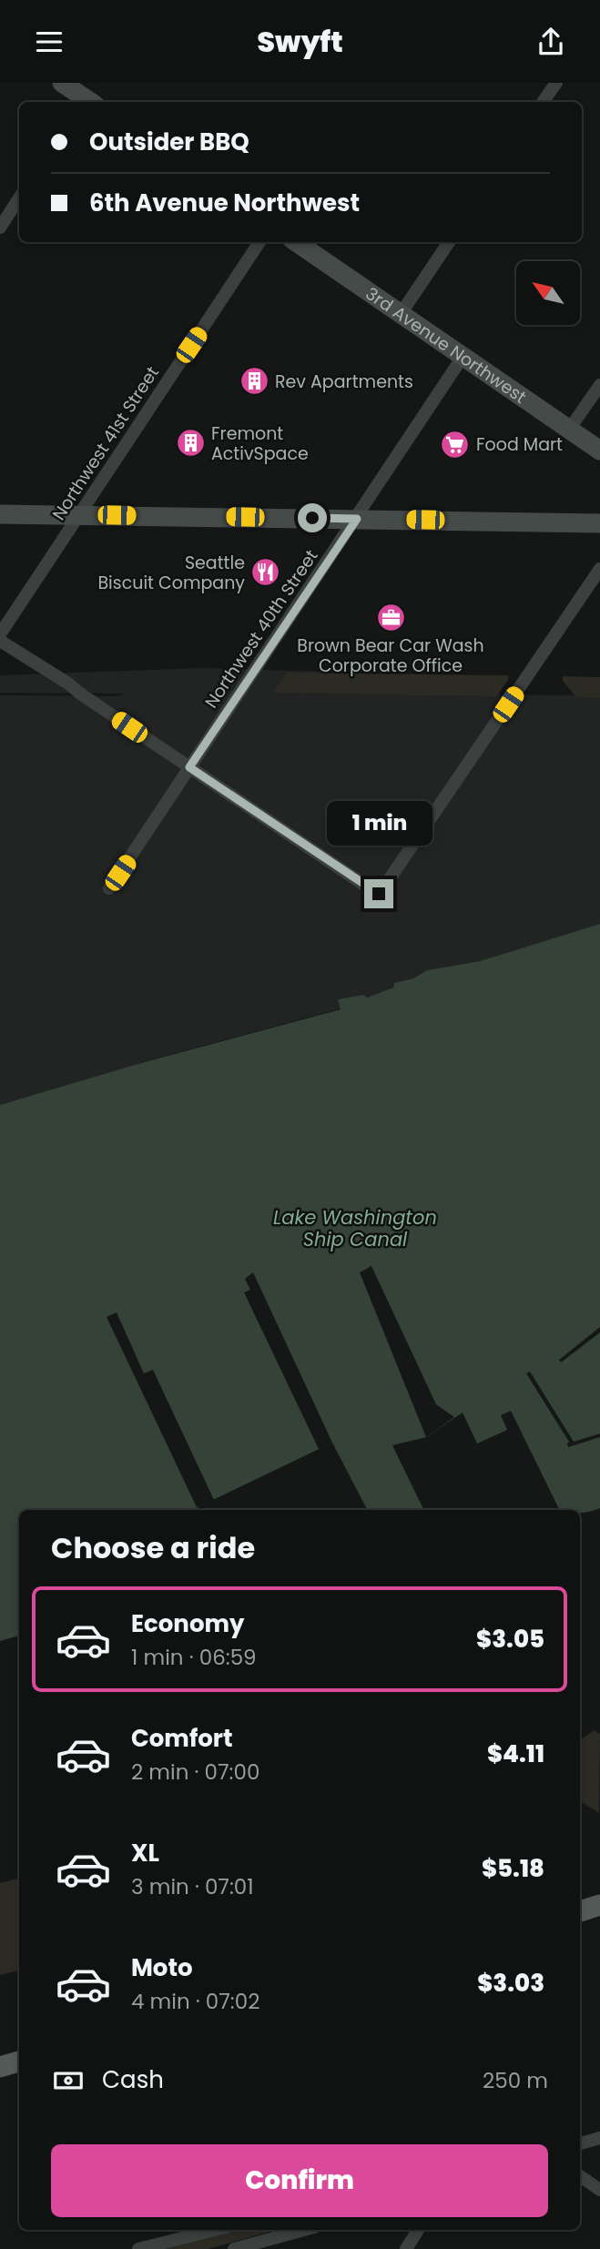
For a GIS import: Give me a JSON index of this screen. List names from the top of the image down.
{
  "streets": {
    "main road": ["3rd Avenue Northwest"],
    "street": ["Northwest 41st Street", "Northwest 40th Street"]
  },
  "crossings": [
    ["3rd Avenue Northwest", "Northwest 40th Street"]
  ],
  "water": ["Lake Washington Ship Canal"],
  "places": {
    "building": ["Rev Apartments", "Fremont ActivSpace"],
    "supermarket": ["Food Mart"],
    "restaurant": ["Seattle Biscuit Company"],
    "office": ["Brown Bear Car Wash Corporate Office"]
  },
  "north": "top left",
  "page": {
    "header": "Swyft",
    "banner": ["Outsider BBQ", "6th Avenue Northwest"],
    "bubble": "1 min",
    "heading": "Choose a ride",
    "list": [
      {
        "name": "Economy",
        "note": "1 min · 06:59",
        "value": "$3.05"
      },
      {
        "name": "Comfort",
        "note": "2 min · 07:00",
        "value": "$4.11"
      },
      {
        "name": "XL",
        "note": "3 min · 07:01",
        "value": "$5.18"
      },
      {
        "name": "Moto",
        "note": "4 min · 07:02",
        "value": "$3.03"
      }
    ],
    "pay": ["Cash", "250 m"],
    "buttons": "Confirm"
  }
}
